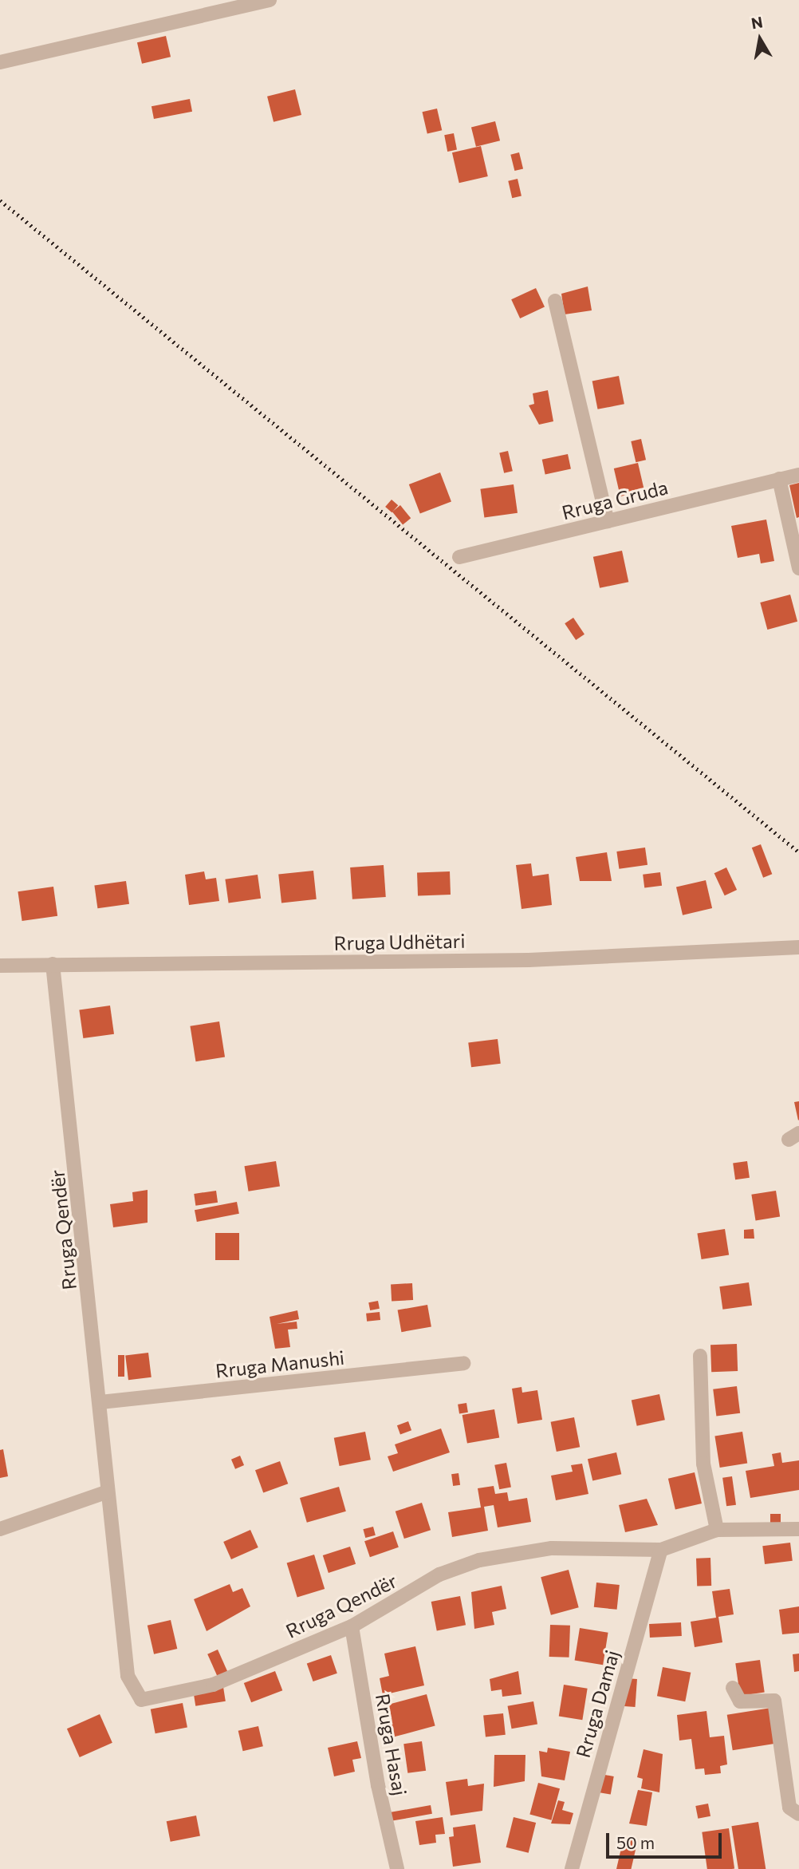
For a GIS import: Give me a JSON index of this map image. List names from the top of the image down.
{
  "streets": {
    "street": [
      "Rruga Gruda",
      "Rruga Udhëtari",
      "Rruga Qendër",
      "Rruga Manushi",
      "Rruga Damaj",
      "Rruga Hasaj"
    ]
  },
  "crossings": [
    ["Rruga Udhëtari", "Rruga Qendër"],
    ["Rruga Qendër", "Rruga Manushi"],
    ["Rruga Qendër", "Rruga Damaj"],
    ["Rruga Qendër", "Rruga Hasaj"]
  ],
  "scale_bar": "50 m",
  "north": "top"
}
